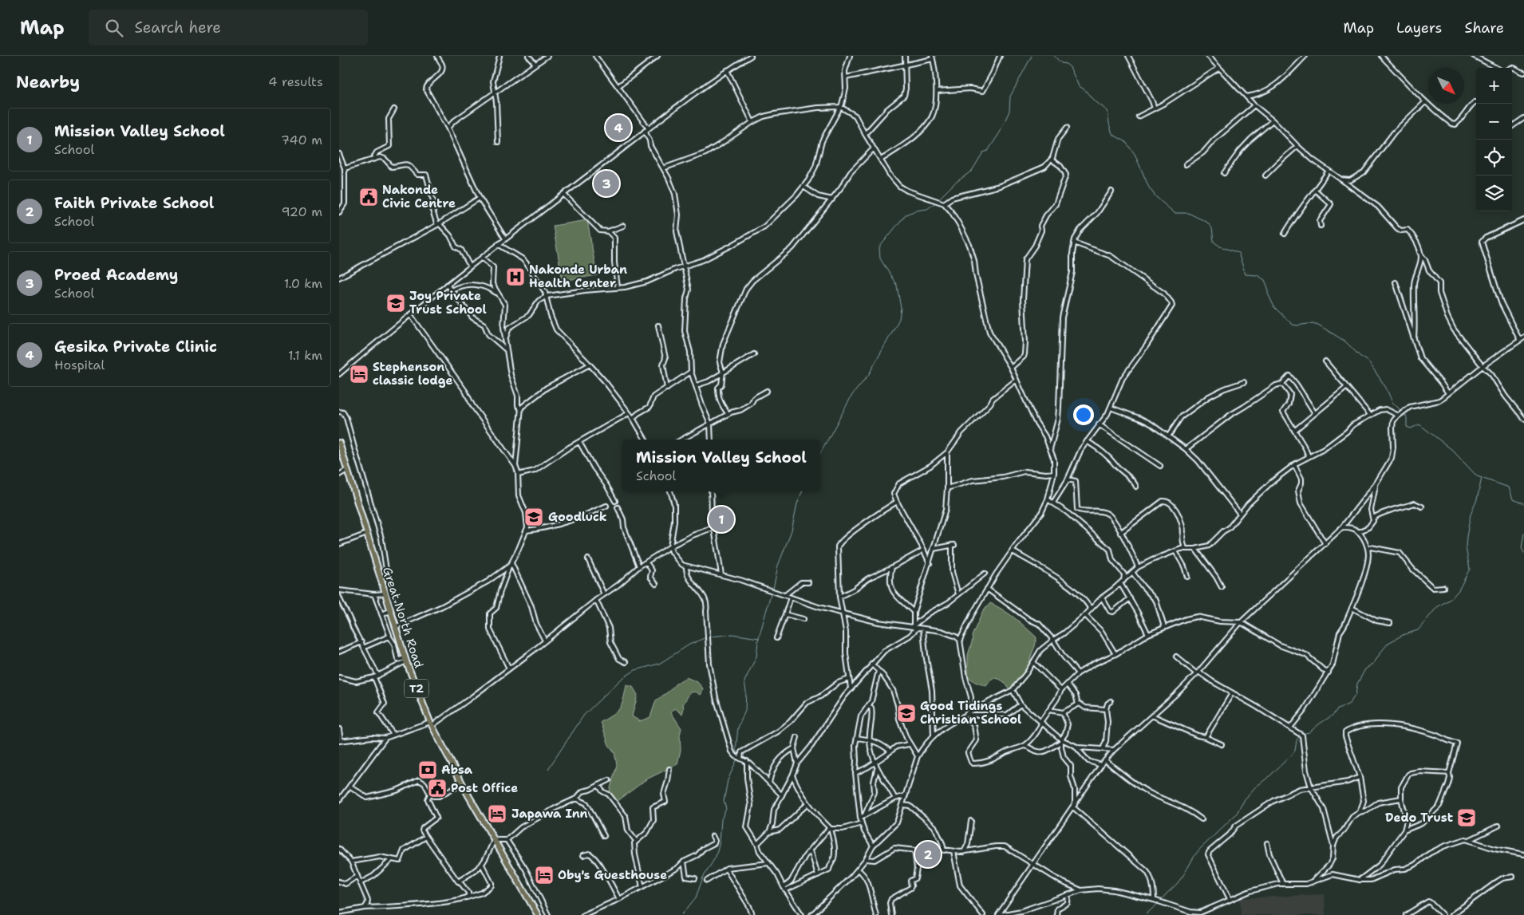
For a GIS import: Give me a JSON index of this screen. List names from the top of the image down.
{
  "streets": {
    "highway": ["Great North Road", "T2"]
  },
  "places": {
    "public building": ["Nakonde Civic Centre", "Post Office"],
    "hospital": ["Nakonde Urban Health Center"],
    "school or university": [
      "Joy Private Trust School",
      "Goodluck",
      "Good Tidings Christian School",
      "Dedo Trust"
    ],
    "hotel": ["Stephenson classic lodge", "Japawa Inn", "Oby's Guesthouse"],
    "bank": ["Absa"]
  },
  "north": "bottom right",
  "page": {
    "header": "Map",
    "search": "Search here",
    "nav": ["Map", "Layers", "Share"],
    "heading": ["Nearby", "4 results"],
    "map_buttons": ["+", "−"],
    "list": [
      {
        "mark": "1",
        "name": "Mission Valley School",
        "note": "School",
        "value": "740 m"
      },
      {
        "mark": "2",
        "name": "Faith Private School",
        "note": "School",
        "value": "920 m"
      },
      {
        "mark": "3",
        "name": "Proed Academy",
        "note": "School",
        "value": "1.0 km"
      },
      {
        "mark": "4",
        "name": "Gesika Private Clinic",
        "note": "Hospital",
        "value": "1.1 km"
      }
    ],
    "pins": [
      "4",
      "3",
      "1",
      "2"
    ],
    "popup": ["Mission Valley School", "School"]
  }
}
